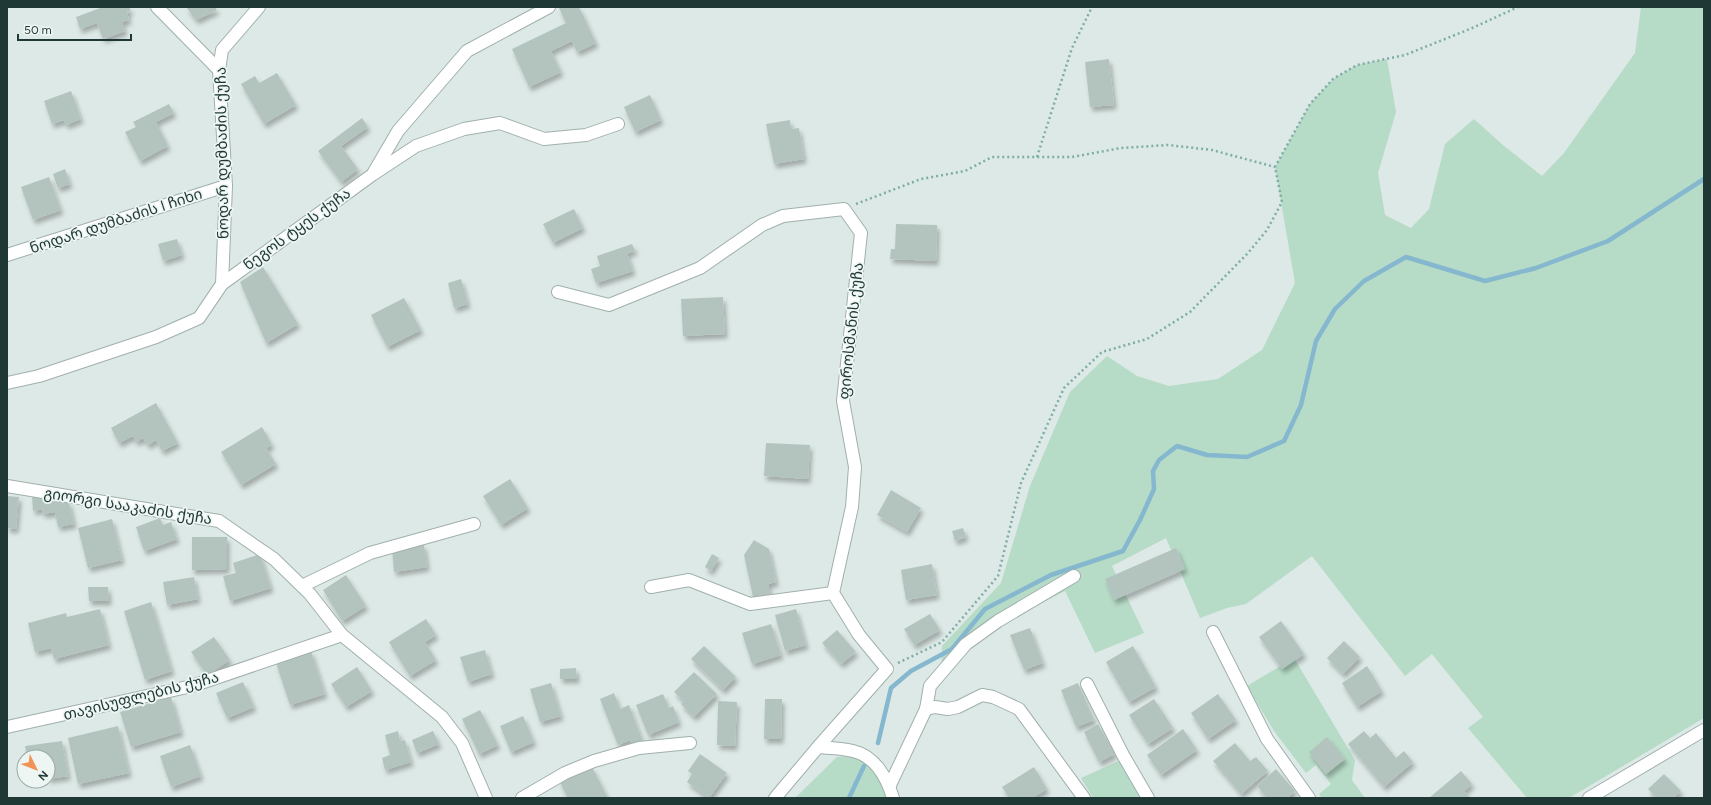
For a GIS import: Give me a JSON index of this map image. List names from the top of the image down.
{
  "streets": {
    "street": [
      "ნოდარ დუმბაძის ქუჩა",
      "ნოდარ დუმბაძის I ჩიხი",
      "ნეგოს ტყეს ქუჩა",
      "ფიროსმანის ქუჩა",
      "გიორგი სააკაძის ქუჩა",
      "თავისუფლების ქუჩა"
    ]
  },
  "crossings": [
    ["ნოდარ დუმბაძის ქუჩა", "ნოდარ დუმბაძის I ჩიხი"],
    ["ნოდარ დუმბაძის ქუჩა", "ნეგოს ტყეს ქუჩა"],
    ["გიორგი სააკაძის ქუჩა", "თავისუფლების ქუჩა"]
  ],
  "scale_bar": "50 m",
  "north": "bottom right"
}
